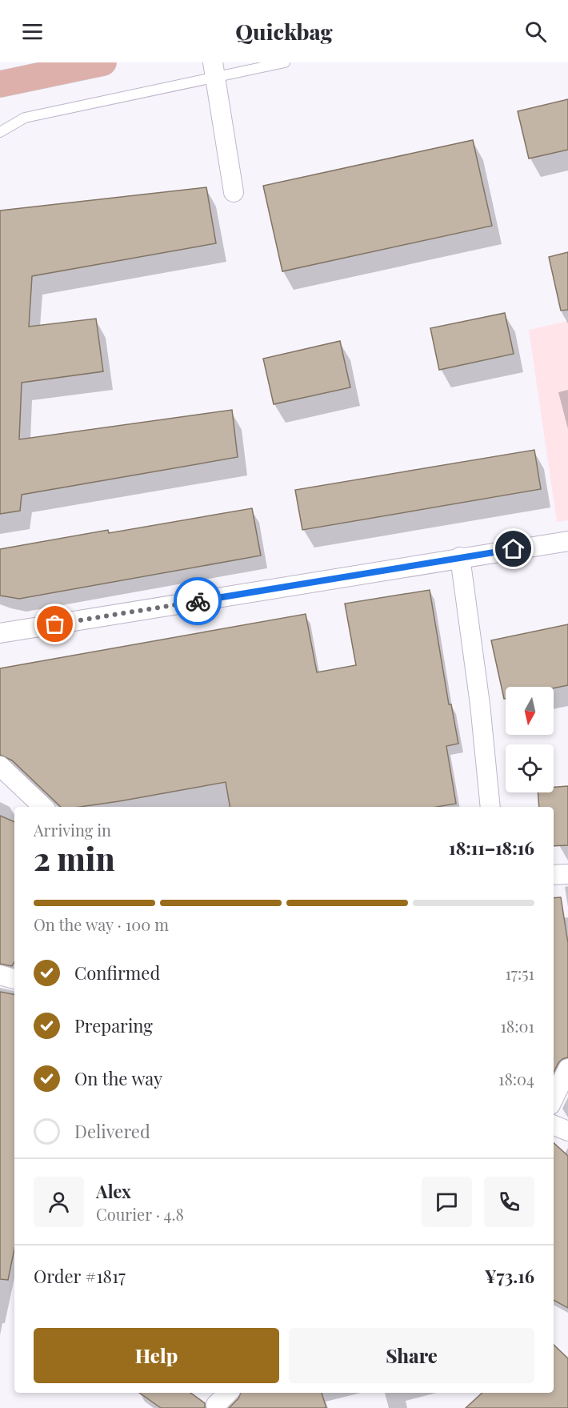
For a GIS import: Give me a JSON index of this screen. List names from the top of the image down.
{
  "north": "bottom",
  "page": {
    "header": "Quickbag",
    "heading": ["2 min", "Arriving in", "18:11–18:16"],
    "panel": [
      "Alex",
      "Courier · 4.8",
      "Order #1817",
      "¥73.16"
    ],
    "bar": "On the way · 100 m",
    "list": [
      ["Confirmed", "17:51"],
      ["Preparing", "18:01"],
      ["On the way", "18:04"],
      "Delivered"
    ],
    "buttons": ["Help", "Share"]
  }
}
